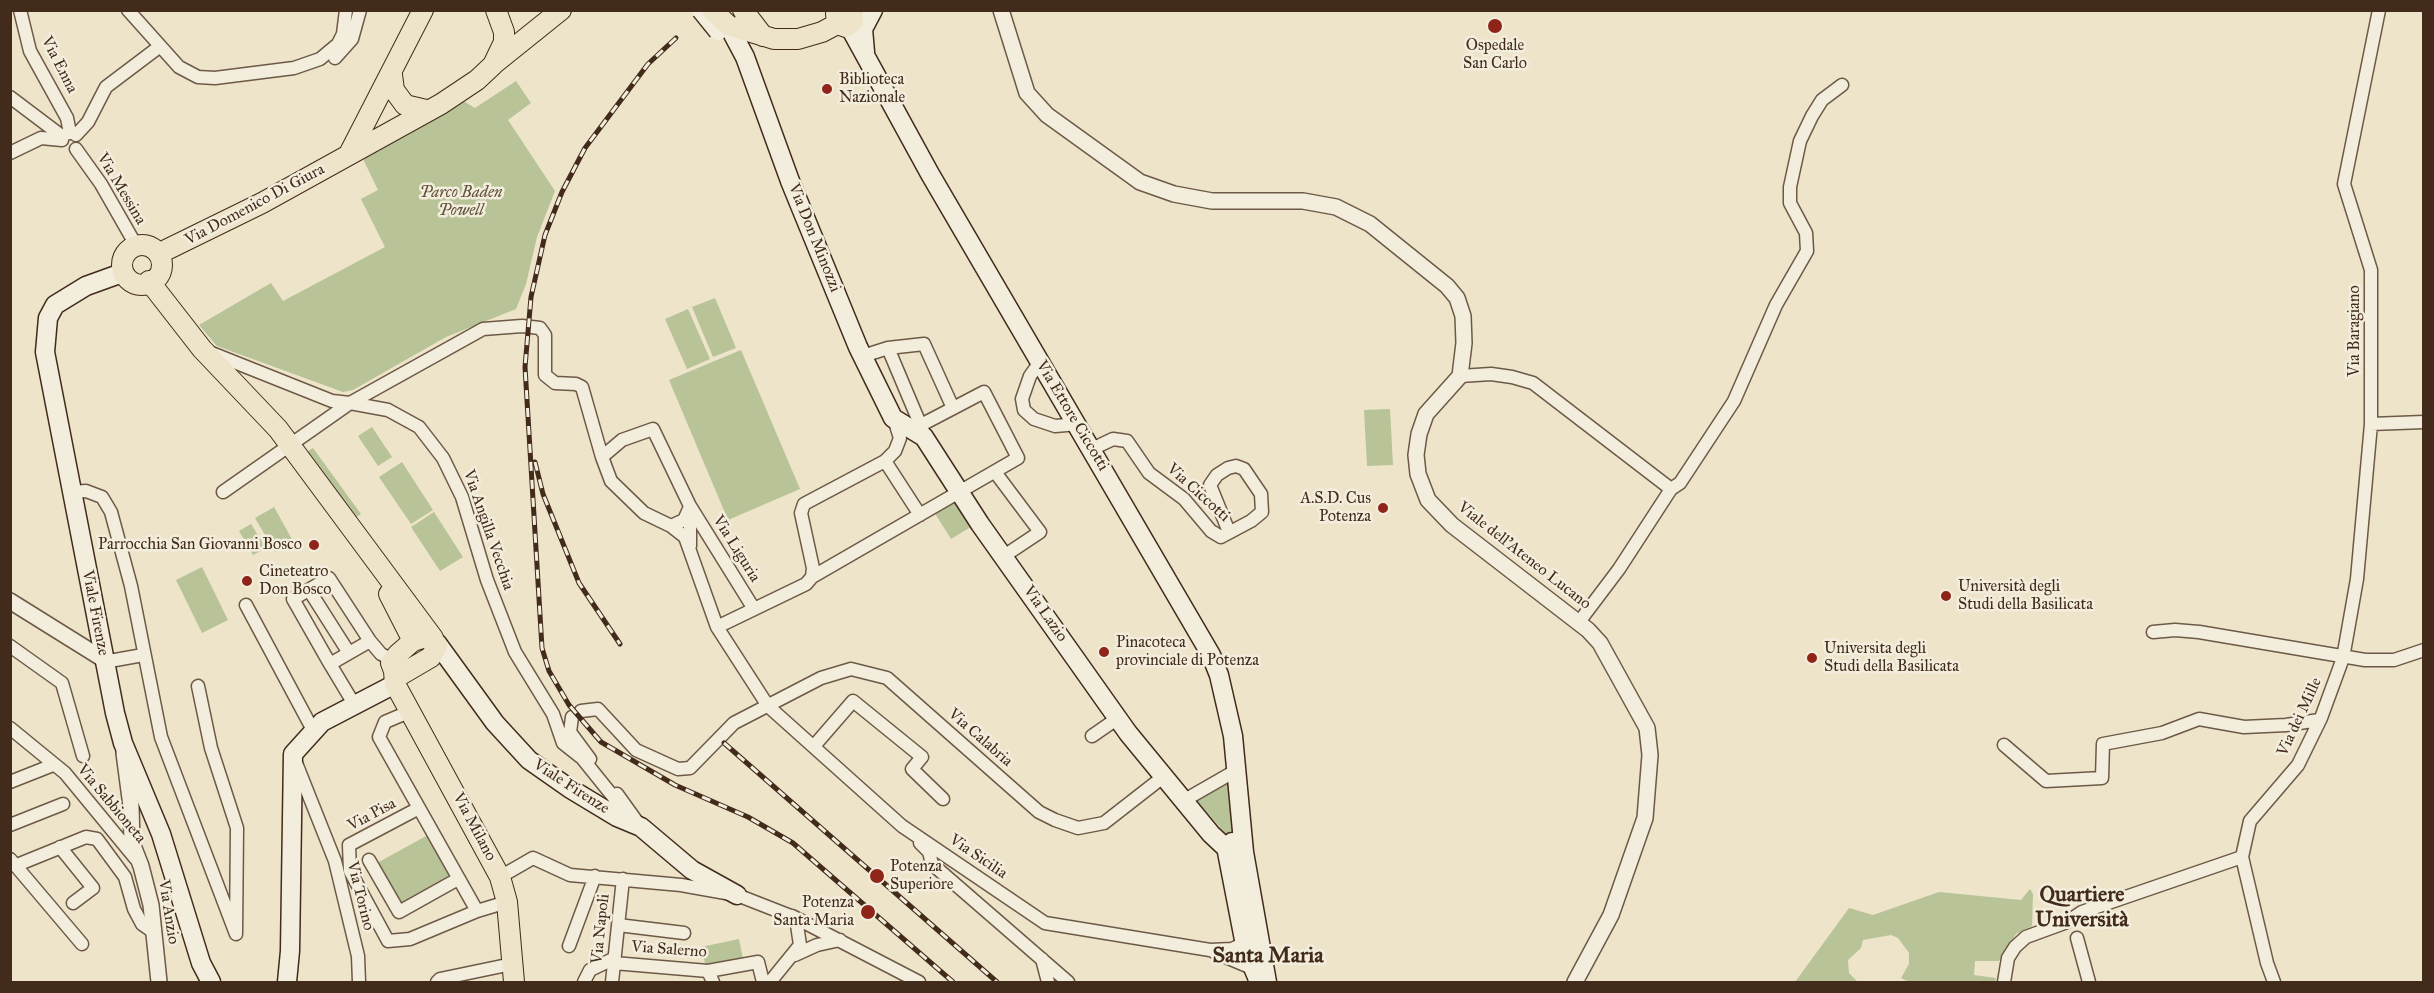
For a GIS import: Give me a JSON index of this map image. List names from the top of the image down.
{
  "streets": {
    "main road": [
      "Via Domenico Di Giura",
      "Via Don Minozzi",
      "Via Ettore Ciccotti",
      "Viale Firenze",
      "Via Lazio",
      "Via Milano"
    ],
    "street": [
      "Via Enna",
      "Via Messina",
      "Via Baragiano",
      "Via Ciccotti",
      "Via Angilla Vecchia",
      "Via Liguria",
      "Viale dell'Ateneo Lucano",
      "Via dei Mille",
      "Via Calabria",
      "Via Sabbioneta",
      "Via Pisa",
      "Via Sicilia",
      "Via Torino",
      "Via Anzio",
      "Via Napoli",
      "Via Salerno"
    ]
  },
  "crossings": [
    ["Via Enna", "Via Messina"],
    ["Via Messina", "Via Domenico Di Giura"],
    ["Via Messina", "Viale Firenze"],
    ["Via Domenico Di Giura", "Viale Firenze"],
    ["Via Don Minozzi", "Via Lazio"],
    ["Via Baragiano", "Via dei Mille"],
    ["Via Ettore Ciccotti", "Via Ciccotti"],
    ["Via Ettore Ciccotti", "Via Lazio"],
    ["Via Angilla Vecchia", "Viale Firenze"],
    ["Via Angilla Vecchia", "Via Calabria"],
    ["Via Lazio", "Via Calabria"],
    ["Via Calabria", "Via Sicilia"],
    ["Via Sabbioneta", "Via Anzio"],
    ["Via Pisa", "Via Milano"],
    ["Via Napoli", "Via Salerno"]
  ],
  "districts": ["Quartiere Università", "Santa Maria"],
  "parks": ["Parco Baden Powell"],
  "places": [
    "Ospedale San Carlo",
    "Biblioteca Nazionale",
    "A.S.D. Cus Potenza",
    "Parrocchia San Giovanni Bosco",
    "Cineteatro Don Bosco",
    "Università degli Studi della Basilicata",
    "Pinacoteca provinciale di Potenza",
    "Universita degli Studi della Basilicata",
    "Potenza Superiore",
    "Potenza Santa Maria"
  ]
}
